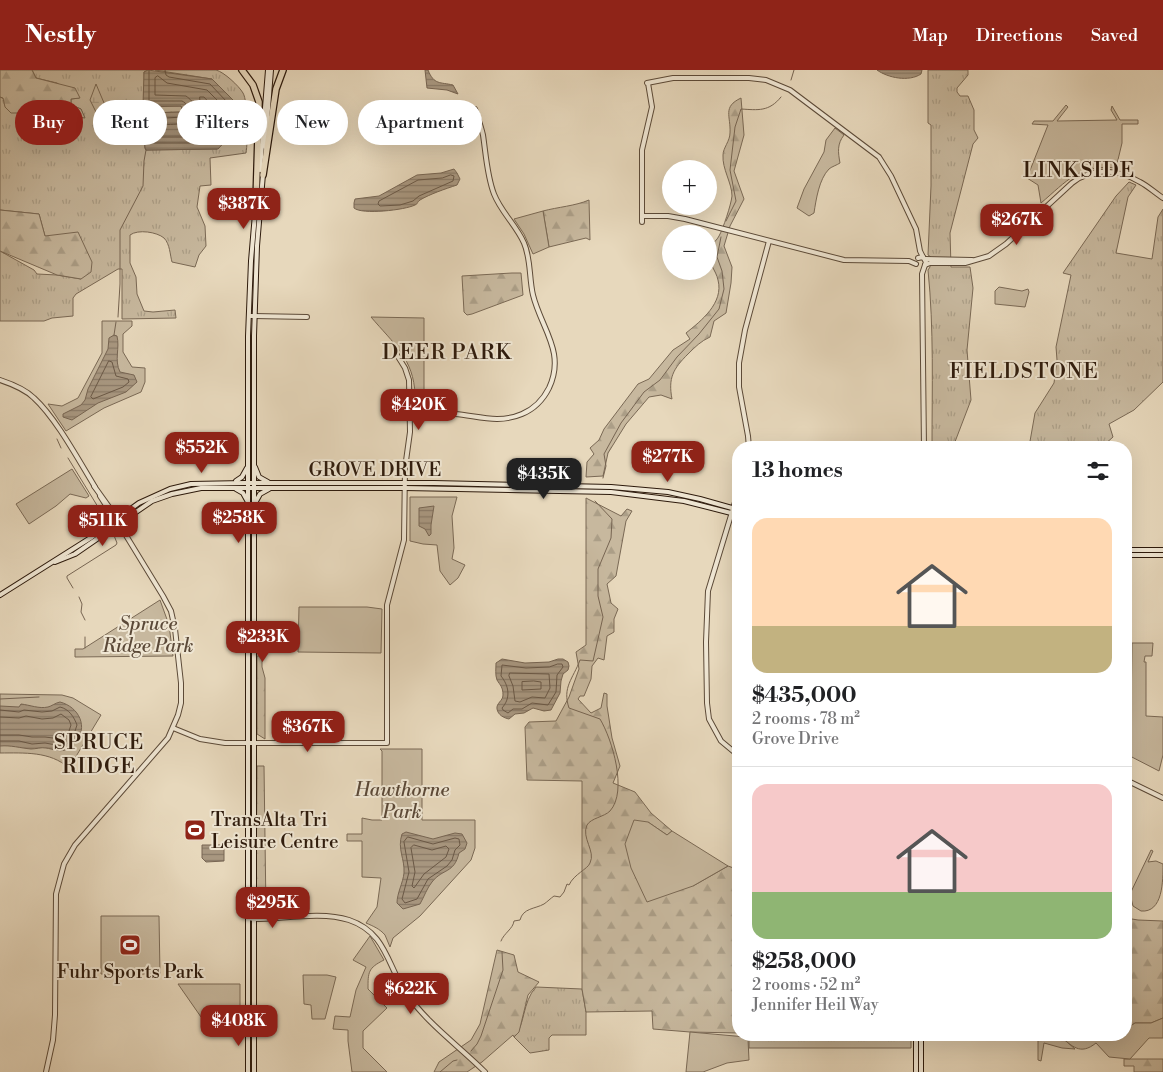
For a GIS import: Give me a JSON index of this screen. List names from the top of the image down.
{
  "streets": {
    "street": ["GROVE DRIVE"]
  },
  "districts": [
    "LINKSIDE",
    "DEER PARK",
    "FIELDSTONE",
    "SPRUCE RIDGE"
  ],
  "parks": ["Spruce Ridge Park", "Hawthorne Park"],
  "places": {
    "sports": ["TransAlta Tri Leisure Centre", "Fuhr Sports Park"]
  },
  "page": {
    "header": "Nestly",
    "nav": ["Map", "Directions", "Saved"],
    "chip": [
      "Buy",
      "Rent",
      "Filters",
      "New",
      "Apartment"
    ],
    "map_buttons": ["+", "−"],
    "price": [
      "$387K",
      "$267K",
      "$420K",
      "$552K",
      "$277K",
      "$435K",
      "$258K",
      "$511K",
      "$233K",
      "$367K",
      "$295K",
      "$622K",
      "$408K"
    ],
    "heading": "13 homes",
    "list": [
      {
        "name": "$435,000",
        "note": "2 rooms · 78 m² · Grove Drive"
      },
      {
        "name": "$258,000",
        "note": "2 rooms · 52 m² · Jennifer Heil Way"
      }
    ]
  }
}
